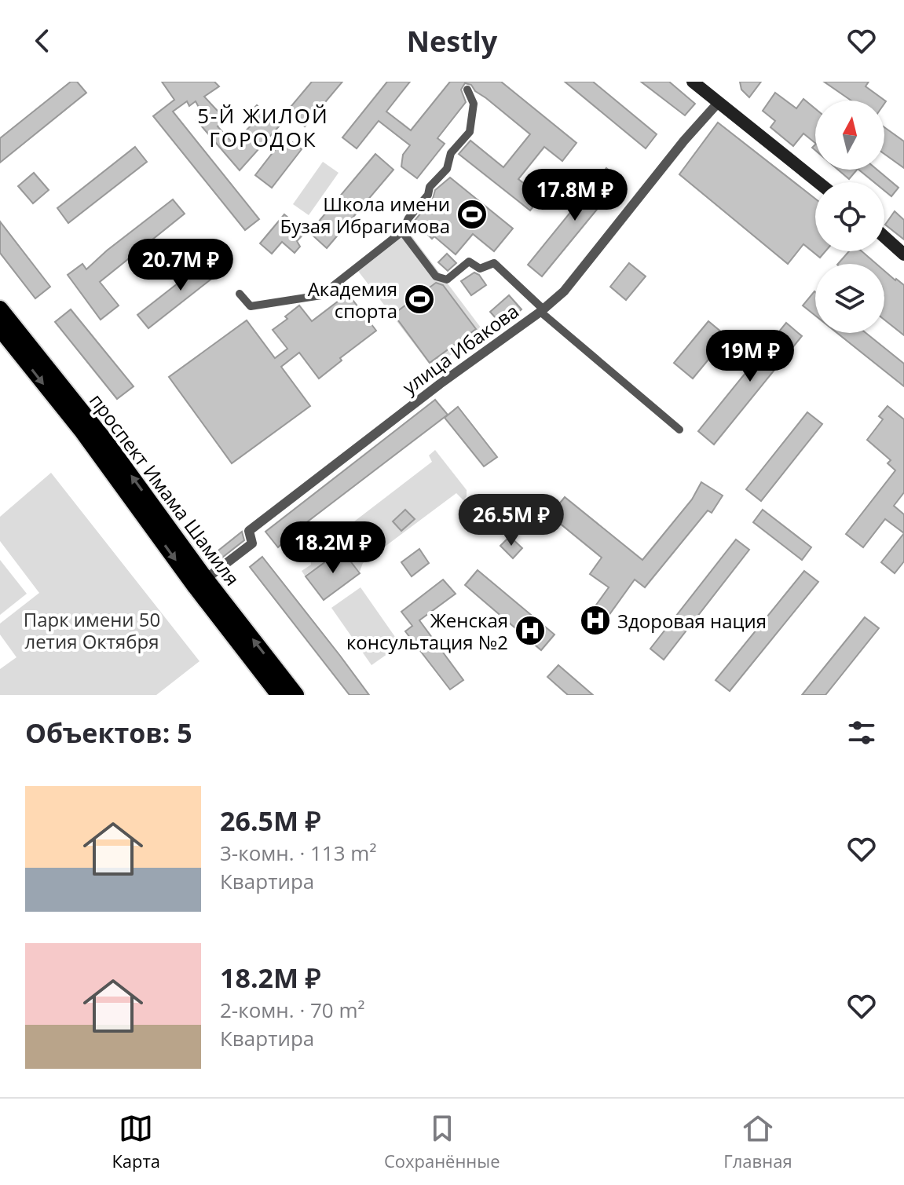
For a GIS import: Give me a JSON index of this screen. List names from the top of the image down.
{
  "streets": {
    "main road": ["проспект Имама Шамиля"],
    "street": ["улица Ибакова"]
  },
  "crossings": [
    ["улица Ибакова", "проспект Имама Шамиля"]
  ],
  "districts": ["5-Й ЖИЛОЙ ГОРОДОК"],
  "parks": ["Парк имени 50 летия Октября"],
  "places": {
    "sports": ["Школа имени Бузая Ибрагимова", "Академия спорта"],
    "hospital": ["Здоровая нация", "Женская консультация №2"]
  },
  "north": "top",
  "page": {
    "header": "Nestly",
    "price": [
      "17.8M ₽",
      "20.7M ₽",
      "19M ₽",
      "26.5M ₽",
      "18.2M ₽"
    ],
    "heading": "Объектов: 5",
    "list": [
      {
        "name": "26.5M ₽",
        "note": "3-комн. · 113 m² · Квартира"
      },
      {
        "name": "18.2M ₽",
        "note": "2-комн. · 70 m² · Квартира"
      }
    ],
    "tabs": ["Карта", "Сохранённые", "Главная"]
  }
}
